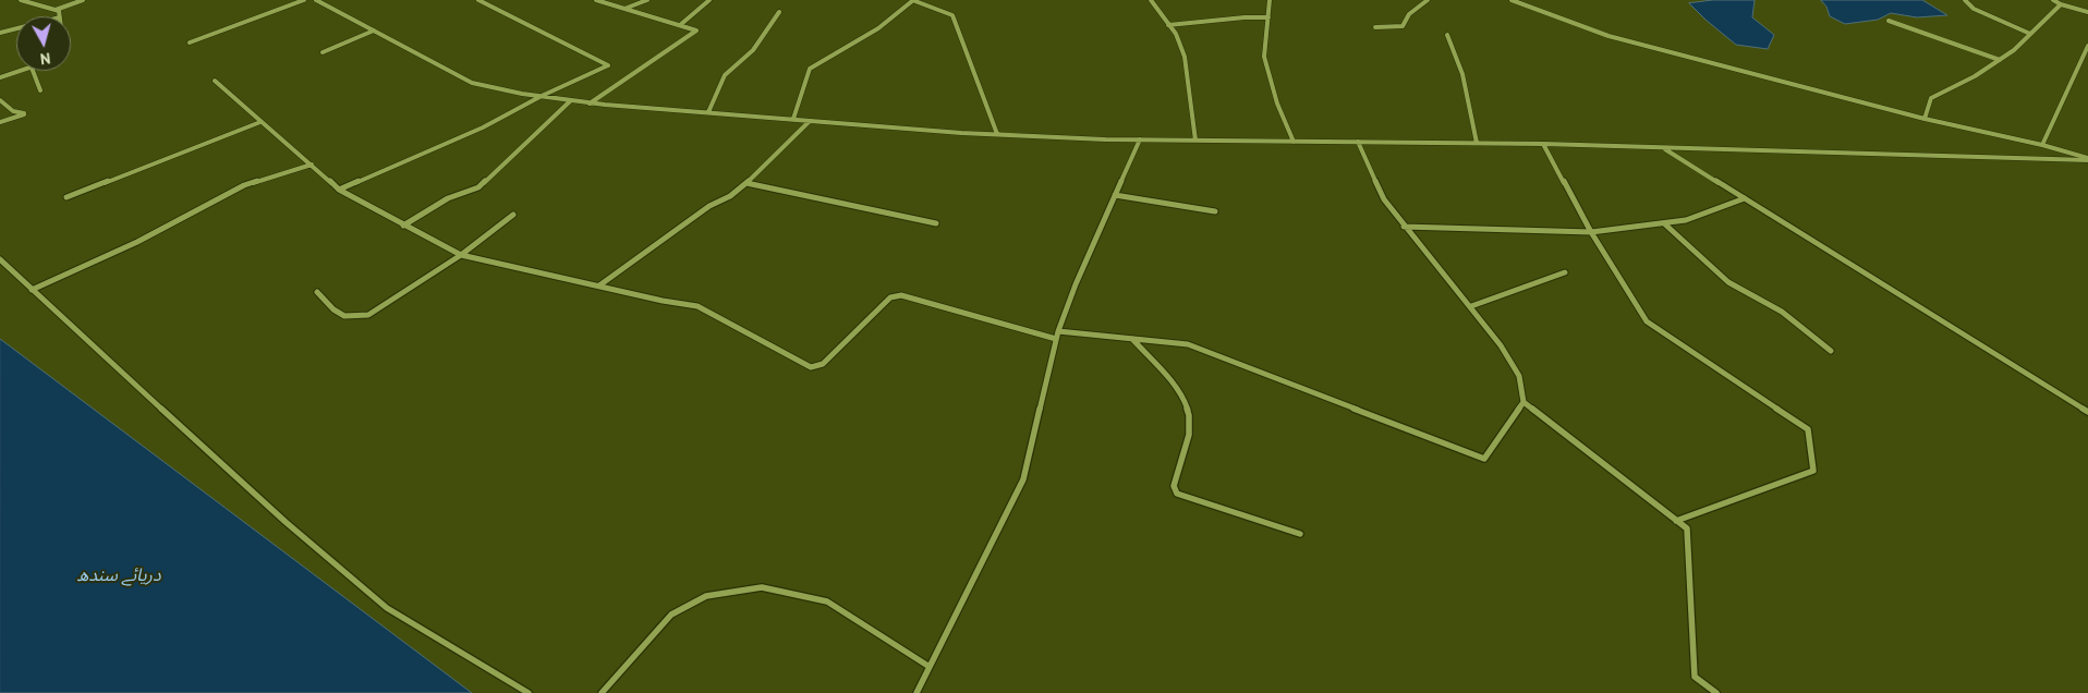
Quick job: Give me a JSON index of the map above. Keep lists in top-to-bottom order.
{
  "water": ["دریائے سندھ"],
  "north": "bottom"
}
